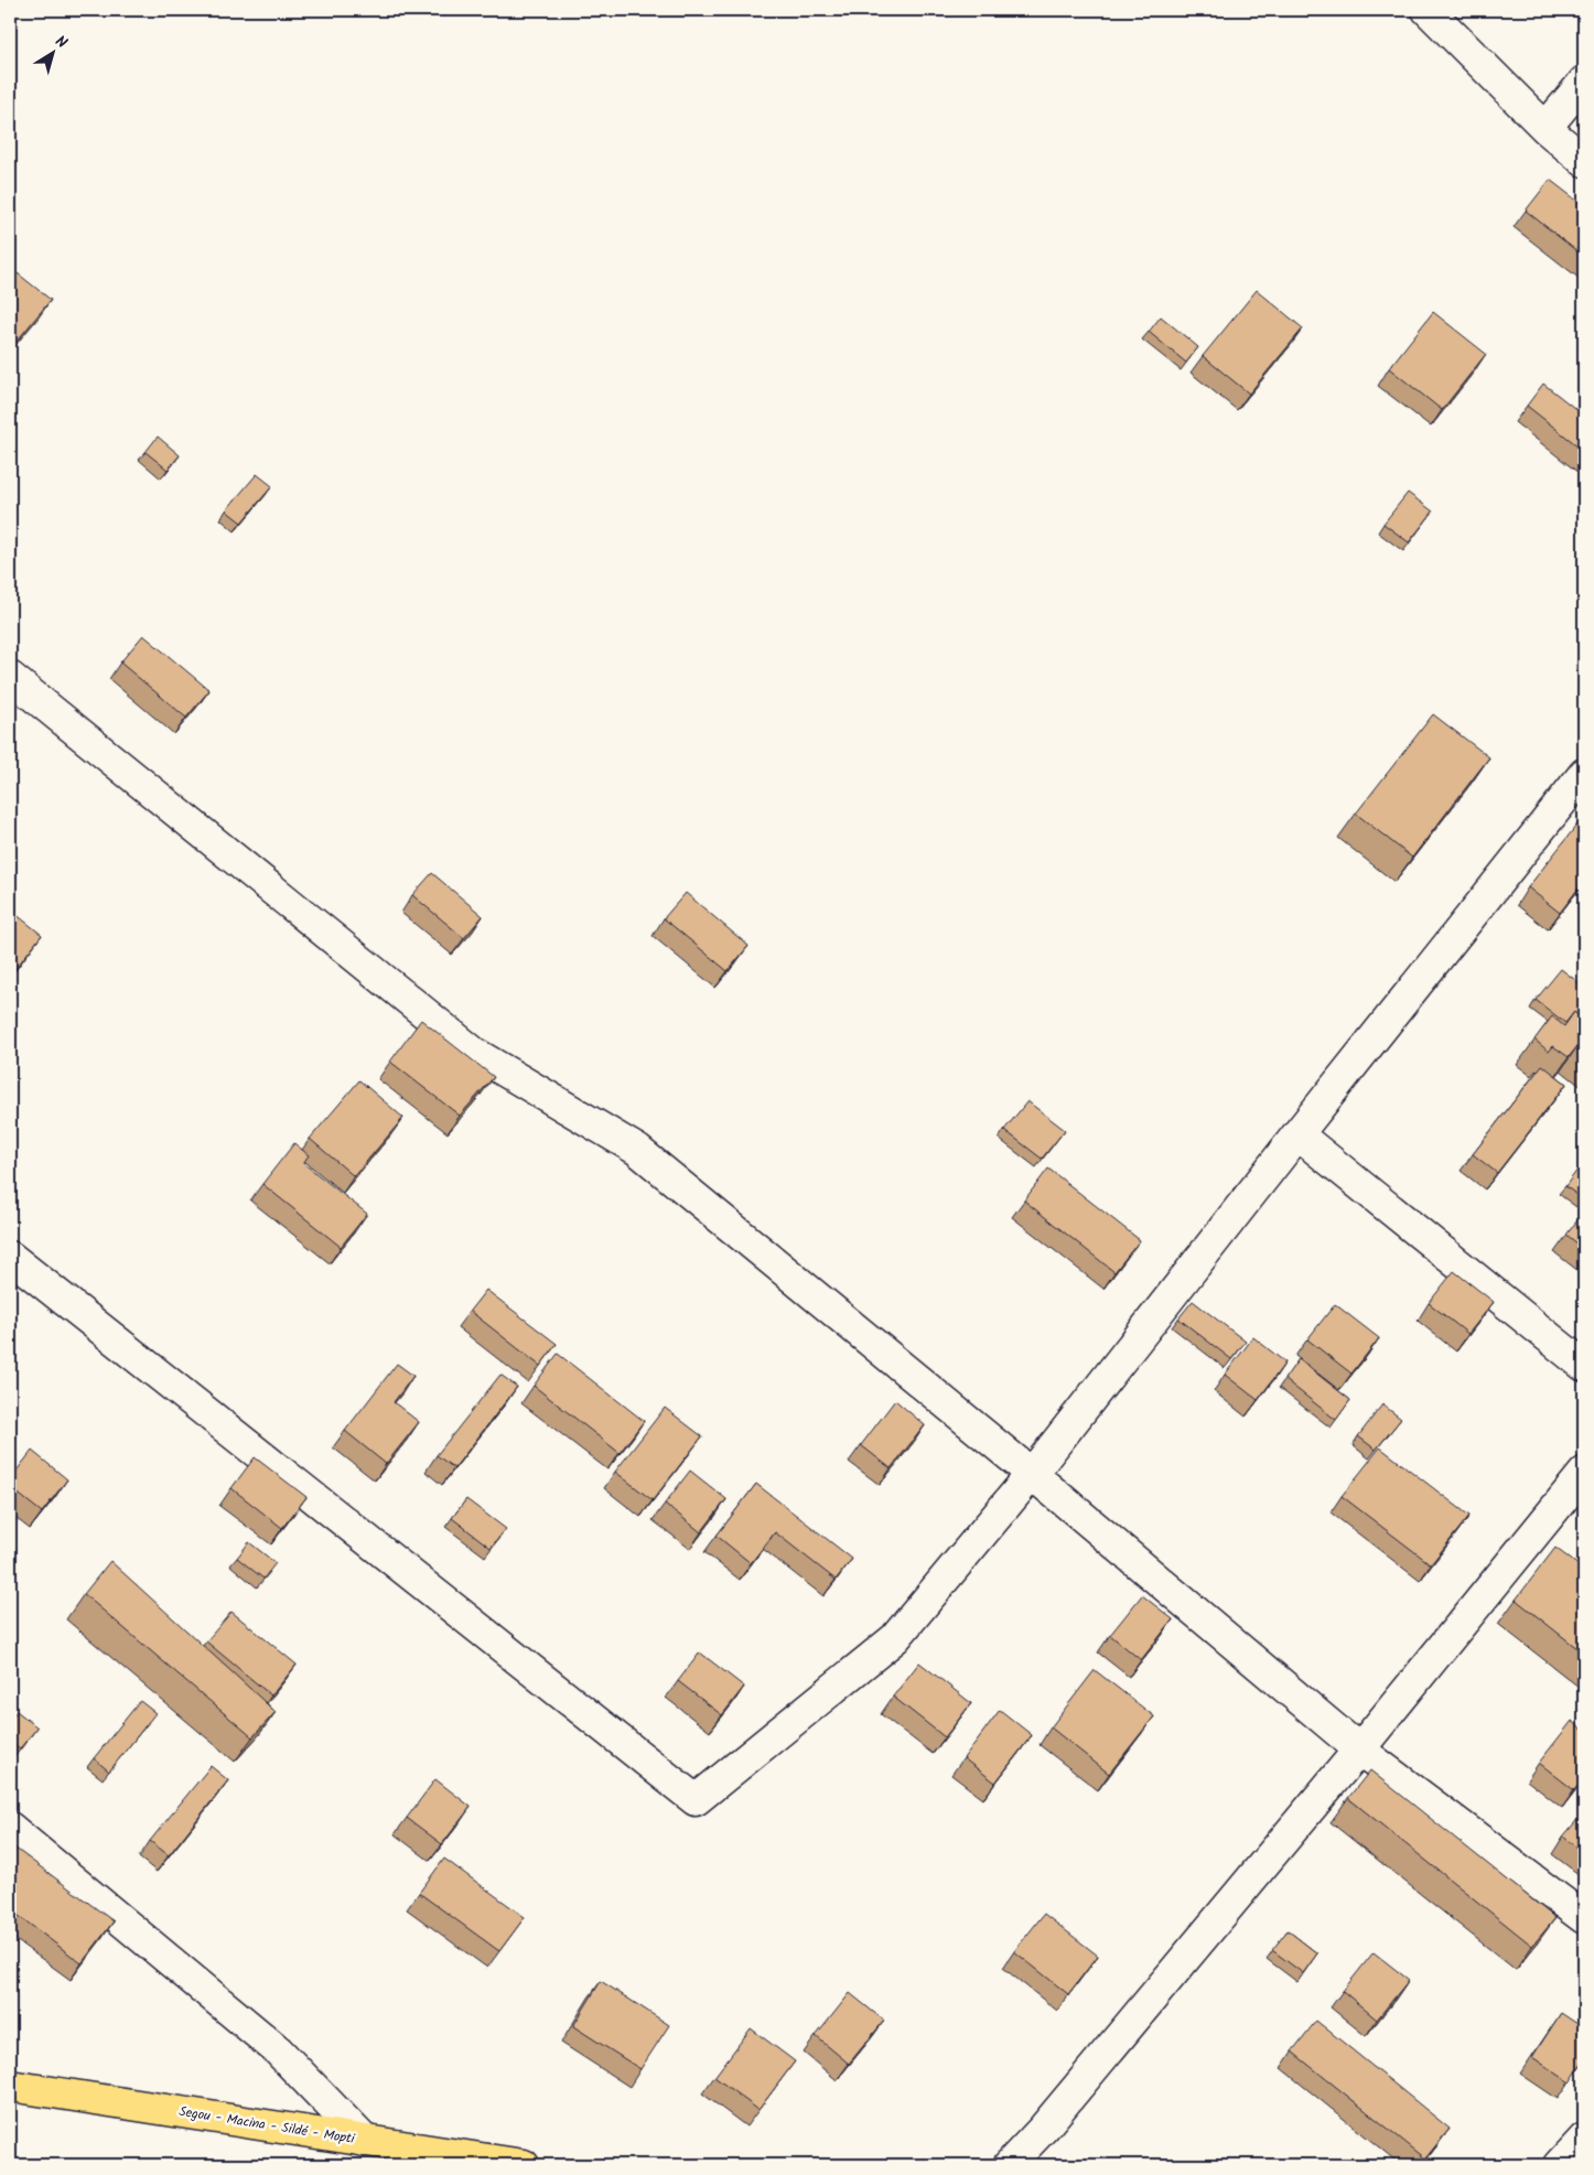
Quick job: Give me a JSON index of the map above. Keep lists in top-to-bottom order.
{
  "streets": {
    "main road": ["Segou - Macina - Sildé - Mopti"]
  },
  "north": "top right"
}
